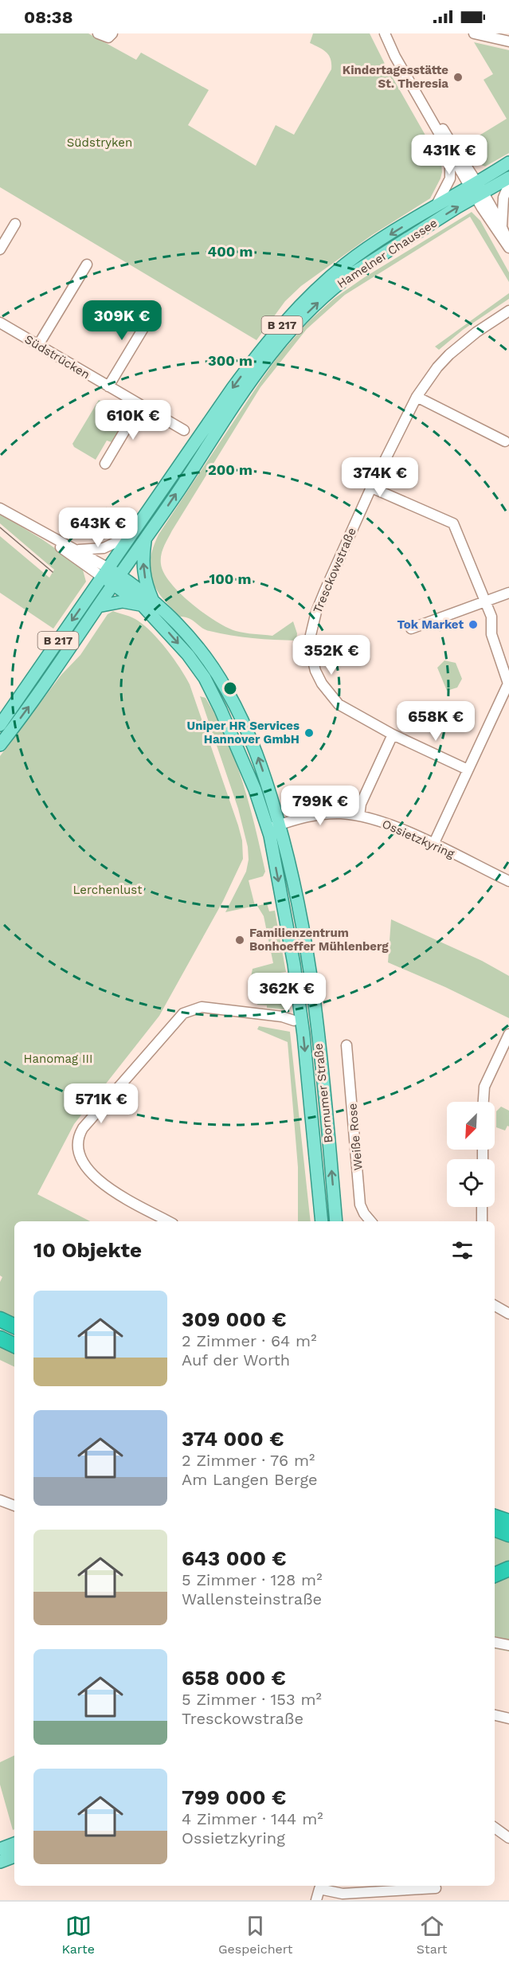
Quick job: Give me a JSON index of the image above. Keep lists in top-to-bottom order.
{
  "streets": {
    "main road": ["Hamelner Chaussee", "B 217", "Bornumer Straße"],
    "street": [
      "Südstrücken",
      "Tresckowstraße",
      "Ossietzkyring",
      "Weiße Rose"
    ]
  },
  "crossings": [
    ["Hamelner Chaussee", "Bornumer Straße"],
    ["Ossietzkyring", "Bornumer Straße"]
  ],
  "parks": ["Südstryken", "Lerchenlust", "Hanomag III"],
  "places": [
    "Kindertagesstätte St. Theresia",
    "Tok Market",
    "Uniper HR Services Hannover GmbH",
    "Familienzentrum Bonhoeffer Mühlenberg"
  ],
  "north": "bottom left",
  "page": {
    "status": "08:38",
    "price": [
      "431K €",
      "309K €",
      "610K €",
      "374K €",
      "643K €",
      "352K €",
      "658K €",
      "799K €",
      "362K €",
      "571K €"
    ],
    "heading": "10 Objekte",
    "list": [
      {
        "name": "309 000 €",
        "note": "2 Zimmer · 64 m² · Auf der Worth"
      },
      {
        "name": "374 000 €",
        "note": "2 Zimmer · 76 m² · Am Langen Berge"
      },
      {
        "name": "643 000 €",
        "note": "5 Zimmer · 128 m² · Wallensteinstraße"
      },
      {
        "name": "658 000 €",
        "note": "5 Zimmer · 153 m² · Tresckowstraße"
      },
      {
        "name": "799 000 €",
        "note": "4 Zimmer · 144 m² · Ossietzkyring"
      }
    ],
    "tabs": ["Karte", "Gespeichert", "Start"]
  },
  "rings": [
    "400 m",
    "300 m",
    "200 m",
    "100 m"
  ]
}
